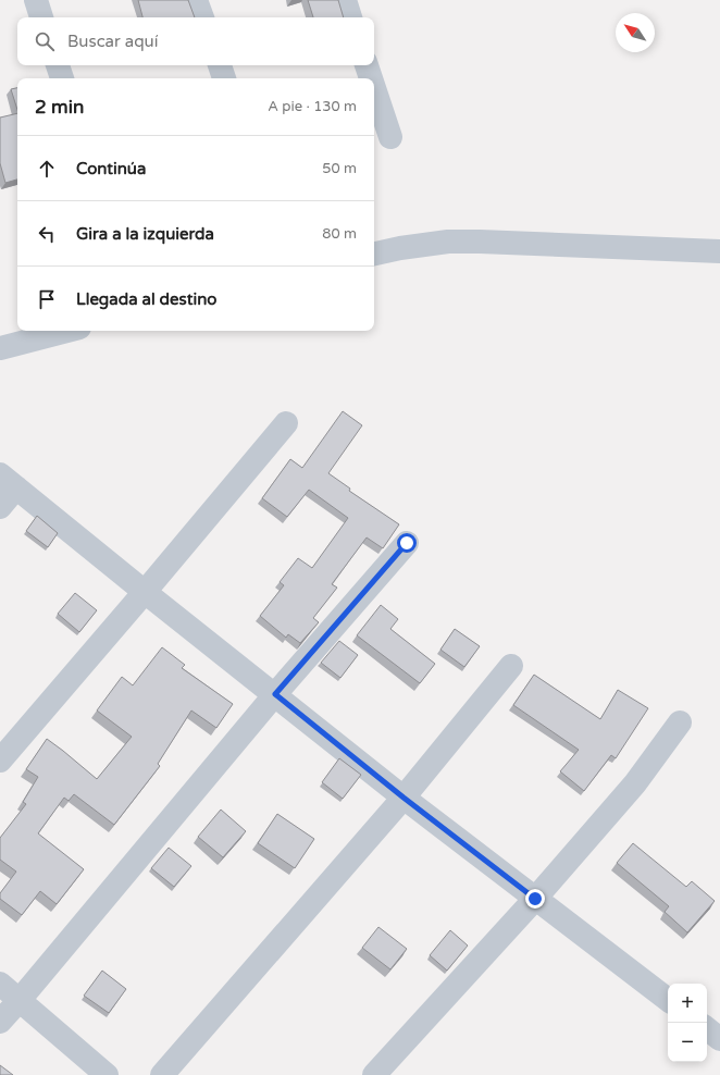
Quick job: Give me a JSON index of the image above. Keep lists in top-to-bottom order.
{
  "north": "top left",
  "page": {
    "search": "Buscar aquí",
    "heading": ["2 min", "A pie · 130 m"],
    "list": [
      ["Continúa", "50 m"],
      ["Gira a la izquierda", "80 m"],
      "Llegada al destino"
    ],
    "map_buttons": ["+", "−"]
  }
}
